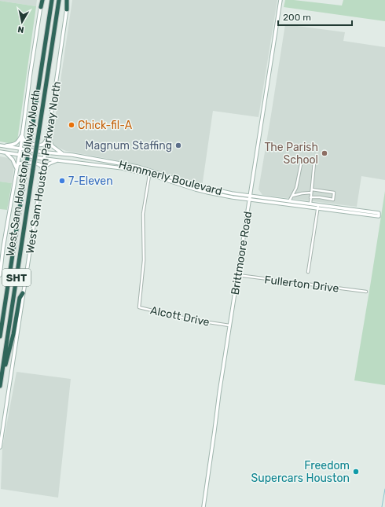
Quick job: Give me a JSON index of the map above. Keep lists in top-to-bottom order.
{
  "streets": {
    "highway": ["West Sam Houston Tollway North", "SHT"],
    "main road": ["West Sam Houston Parkway North", "Hammerly Boulevard", "Brittmoore Road"],
    "street": ["Fullerton Drive", "Alcott Drive"]
  },
  "crossings": [
    ["West Sam Houston Parkway North", "Hammerly Boulevard"],
    ["Hammerly Boulevard", "Brittmoore Road"],
    ["Hammerly Boulevard", "Alcott Drive"],
    ["Brittmoore Road", "Fullerton Drive"],
    ["Brittmoore Road", "Alcott Drive"]
  ],
  "places": [
    "Chick-fil-A",
    "Magnum Staffing",
    "The Parish School",
    "7-Eleven",
    "Freedom Supercars Houston"
  ],
  "scale_bar": "200 m",
  "north": "bottom"
}
